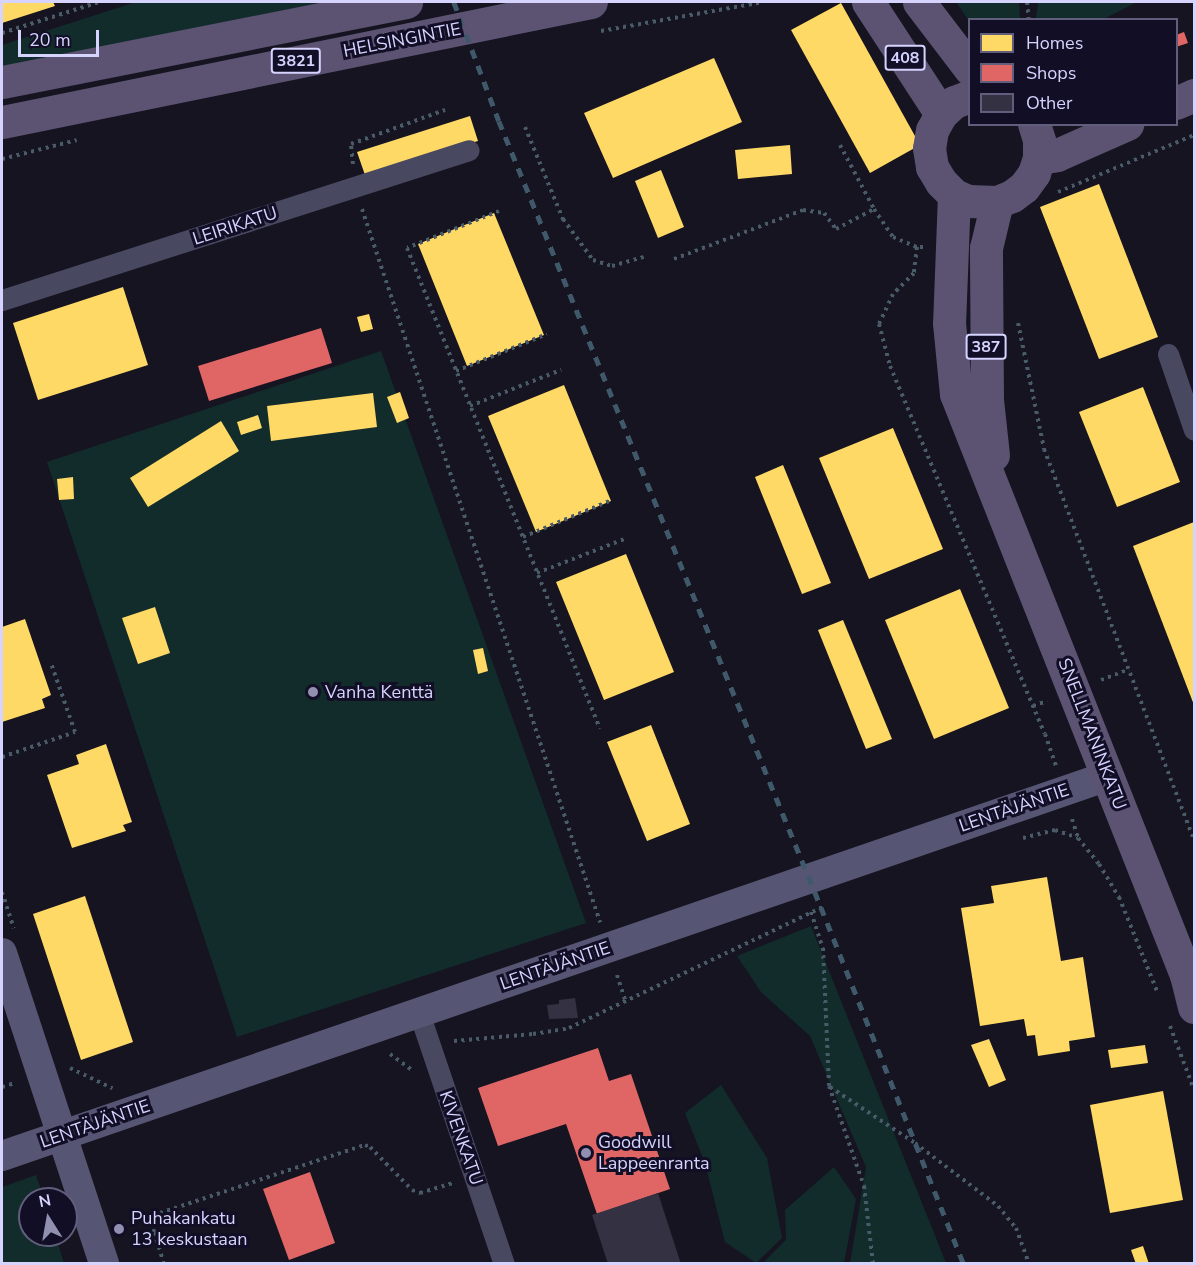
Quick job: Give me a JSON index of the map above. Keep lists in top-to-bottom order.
{
  "streets": {
    "main road": [
      "HELSINGINTIE",
      "408",
      "3821",
      "387",
      "SNELLMANINKATU"
    ],
    "street": ["LEIRIKATU", "LENTÄJÄNTIE", "KIVENKATU"]
  },
  "crossings": [
    ["SNELLMANINKATU", "LENTÄJÄNTIE"],
    ["LENTÄJÄNTIE", "KIVENKATU"]
  ],
  "places": ["Vanha Kenttä", "Goodwill Lappeenranta", "Puhakankatu 13 keskustaan"],
  "legend": ["Homes", "Shops", "Other"],
  "scale_bar": "20 m",
  "north": "top"
}
